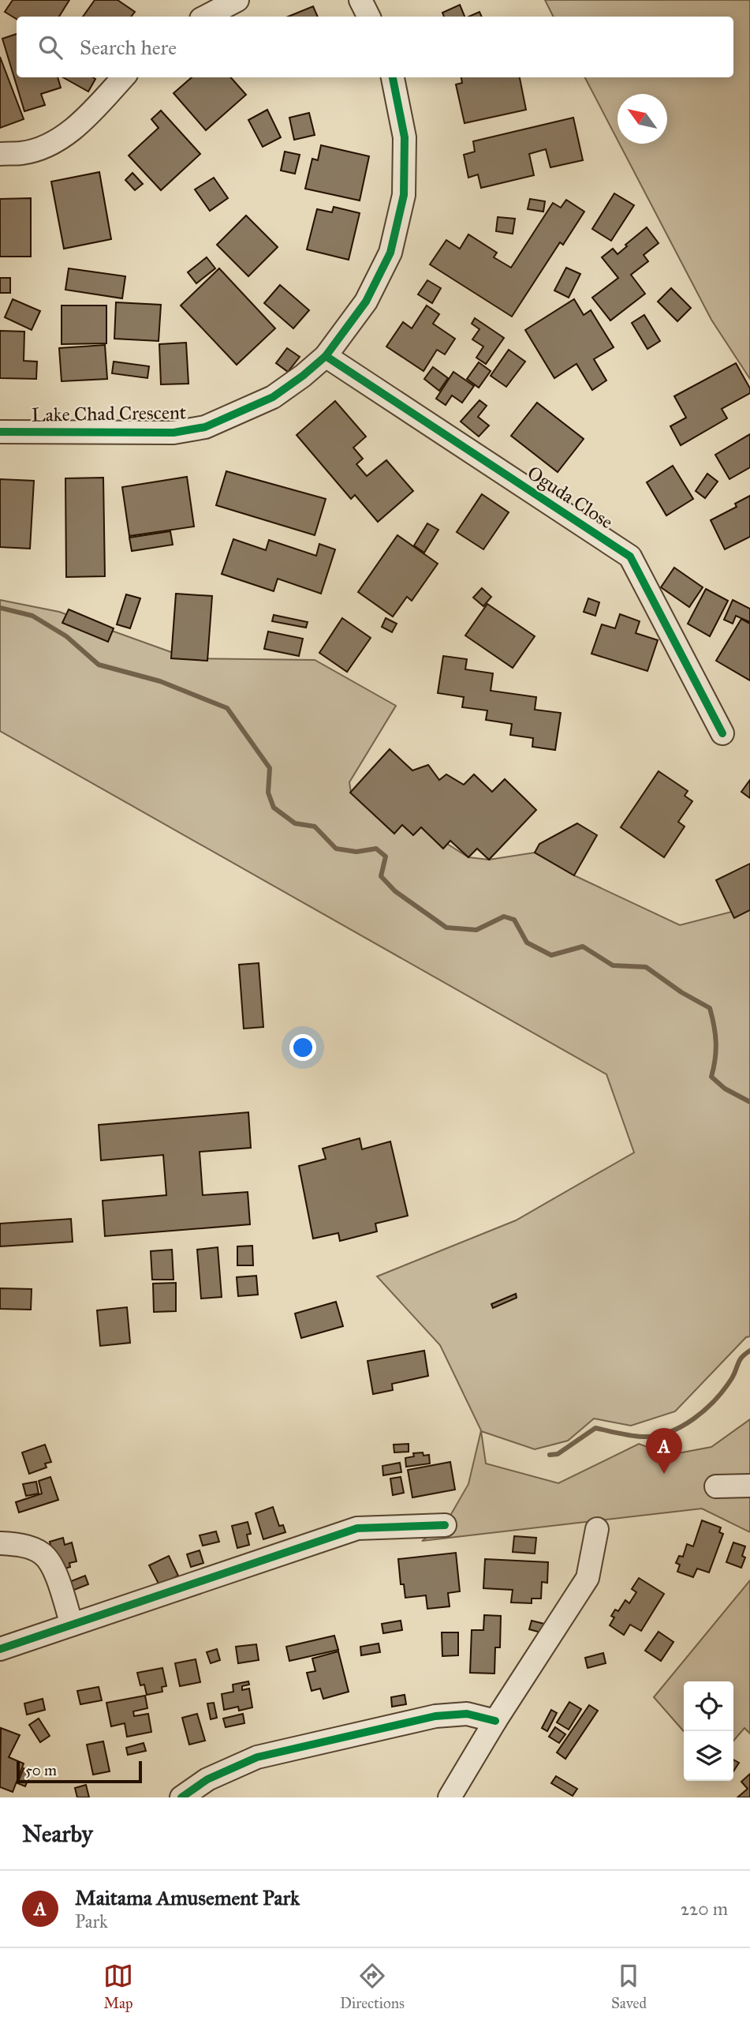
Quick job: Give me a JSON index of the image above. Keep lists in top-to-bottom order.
{
  "streets": {
    "street": ["Lake Chad Crescent", "Oguda Close"]
  },
  "crossings": [
    ["Lake Chad Crescent", "Oguda Close"]
  ],
  "scale_bar": "50 m",
  "north": "top left",
  "page": {
    "search": "Search here",
    "pins": "A",
    "scale": "50 m",
    "heading": "Nearby",
    "list": [
      {
        "mark": "A",
        "name": "Maitama Amusement Park",
        "note": "Park",
        "value": "220 m"
      }
    ],
    "nav": ["Map", "Directions", "Saved"]
  }
}
